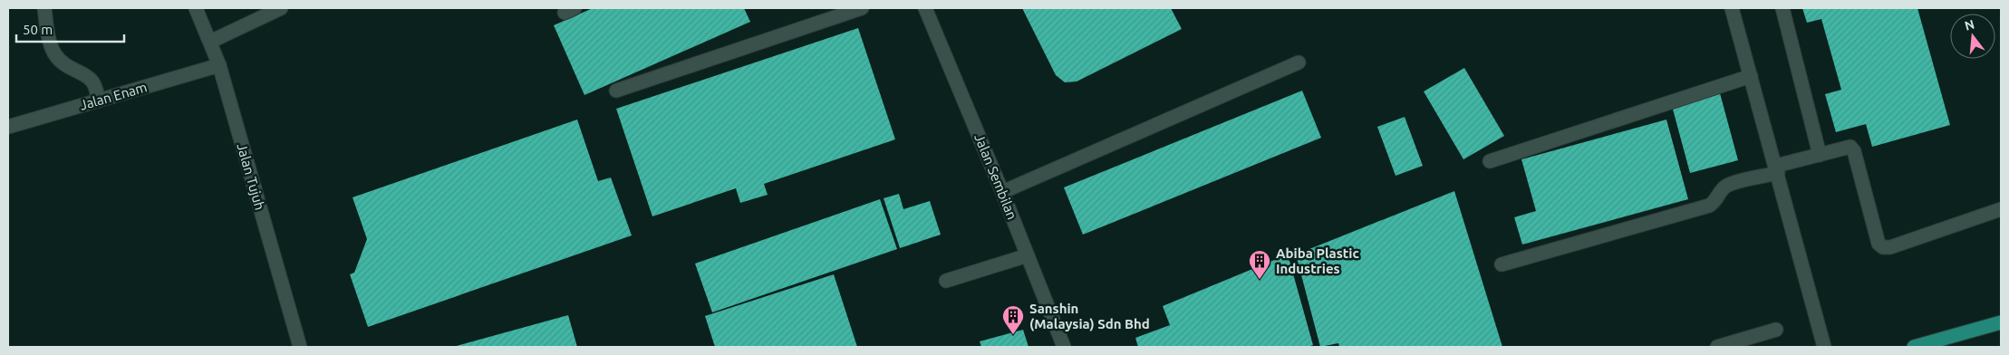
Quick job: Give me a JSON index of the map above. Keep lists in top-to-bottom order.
{
  "streets": {
    "street": ["Jalan Enam", "Jalan Tujuh", "Jalan Sembilan"]
  },
  "crossings": [
    ["Jalan Enam", "Jalan Tujuh"]
  ],
  "places": {
    "building": ["Abiba Plastic Industries", "Sanshin (Malaysia) Sdn Bhd"]
  },
  "scale_bar": "50 m",
  "north": "top"
}
